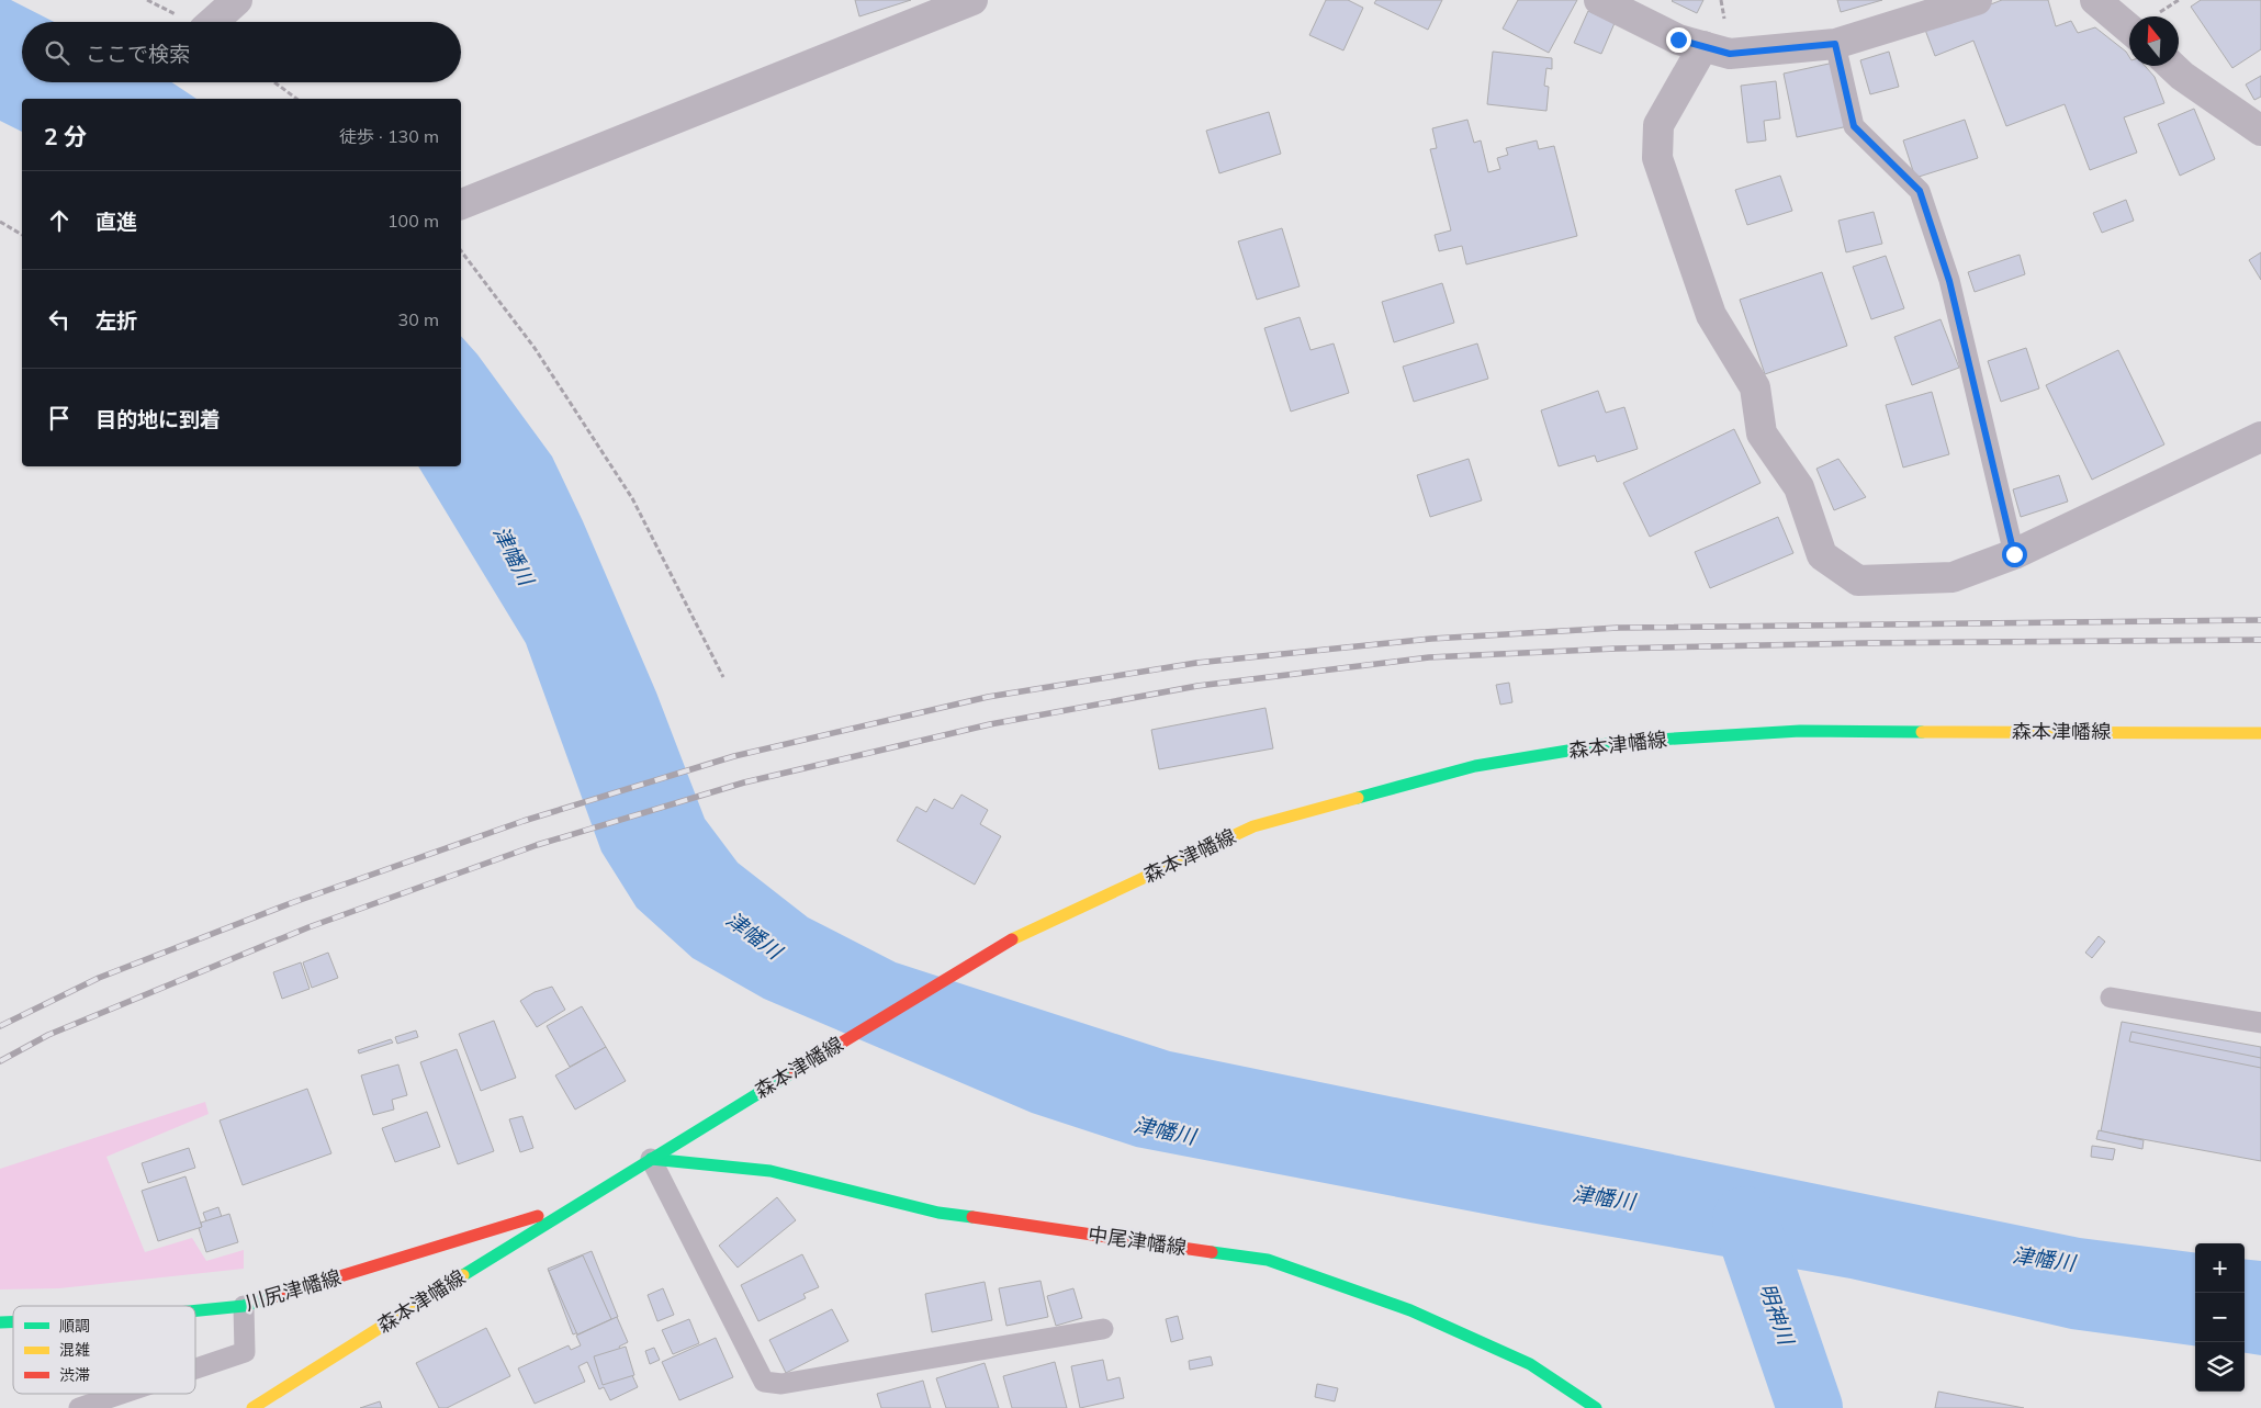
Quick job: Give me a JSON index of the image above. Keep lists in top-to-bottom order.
{
  "streets": {
    "main road": ["森本津幡線", "中尾津幡線", "川尻津幡線"]
  },
  "crossings": [
    ["森本津幡線", "中尾津幡線"],
    ["森本津幡線", "川尻津幡線"]
  ],
  "water": ["津幡川", "明神川"],
  "legend": ["順調", "混雑", "渋滞"],
  "north": "top",
  "page": {
    "search": "ここで検索",
    "heading": ["2 分", "徒歩 · 130 m"],
    "list": [
      ["直進", "100 m"],
      ["左折", "30 m"],
      "目的地に到着"
    ],
    "map_buttons": ["+", "−"]
  }
}
